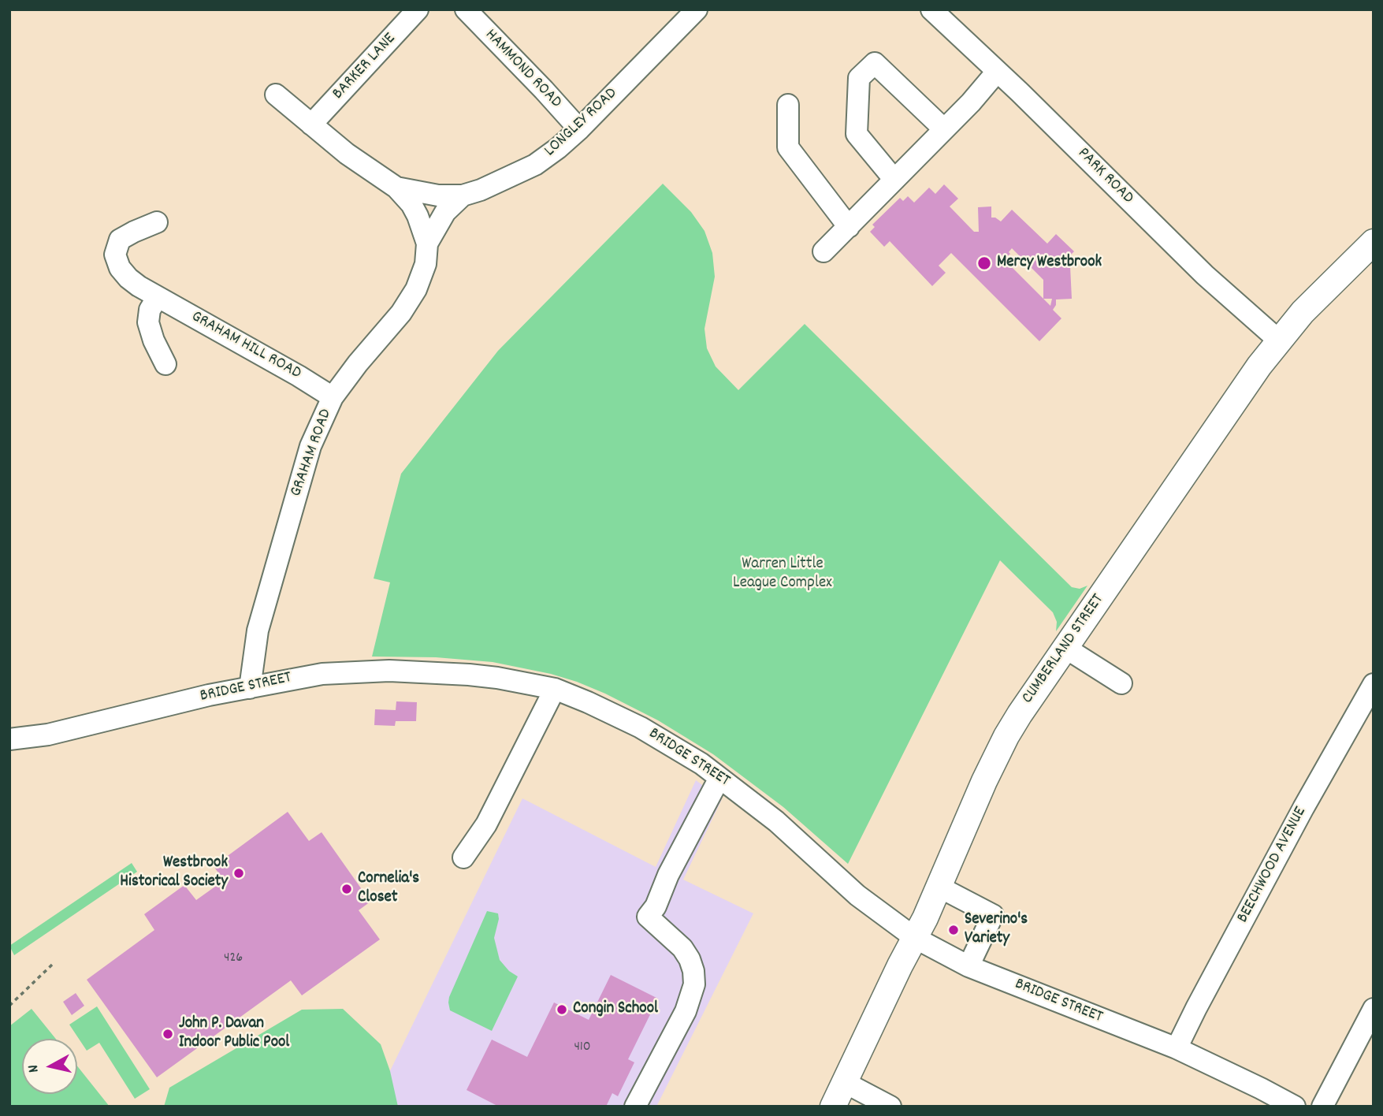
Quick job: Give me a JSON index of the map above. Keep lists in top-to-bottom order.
{
  "streets": {
    "main road": ["CUMBERLAND STREET"],
    "street": [
      "BARKER LANE",
      "HAMMOND ROAD",
      "LONGLEY ROAD",
      "PARK ROAD",
      "GRAHAM HILL ROAD",
      "GRAHAM ROAD",
      "BRIDGE STREET",
      "BEECHWOOD AVENUE"
    ]
  },
  "crossings": [
    ["BARKER LANE", "LONGLEY ROAD"],
    ["HAMMOND ROAD", "LONGLEY ROAD"],
    ["LONGLEY ROAD", "GRAHAM ROAD"],
    ["PARK ROAD", "CUMBERLAND STREET"],
    ["GRAHAM HILL ROAD", "GRAHAM ROAD"],
    ["GRAHAM ROAD", "BRIDGE STREET"],
    ["CUMBERLAND STREET", "BRIDGE STREET"],
    ["BRIDGE STREET", "BEECHWOOD AVENUE"]
  ],
  "parks": ["Warren Little League Complex"],
  "places": [
    "Mercy Westbrook",
    "Westbrook Historical Society",
    "Cornelia's Closet",
    "Severino's Variety",
    "Congin School",
    "John P. Davan Indoor Public Pool"
  ],
  "house_numbers": ["426", "410"],
  "north": "left"
}
